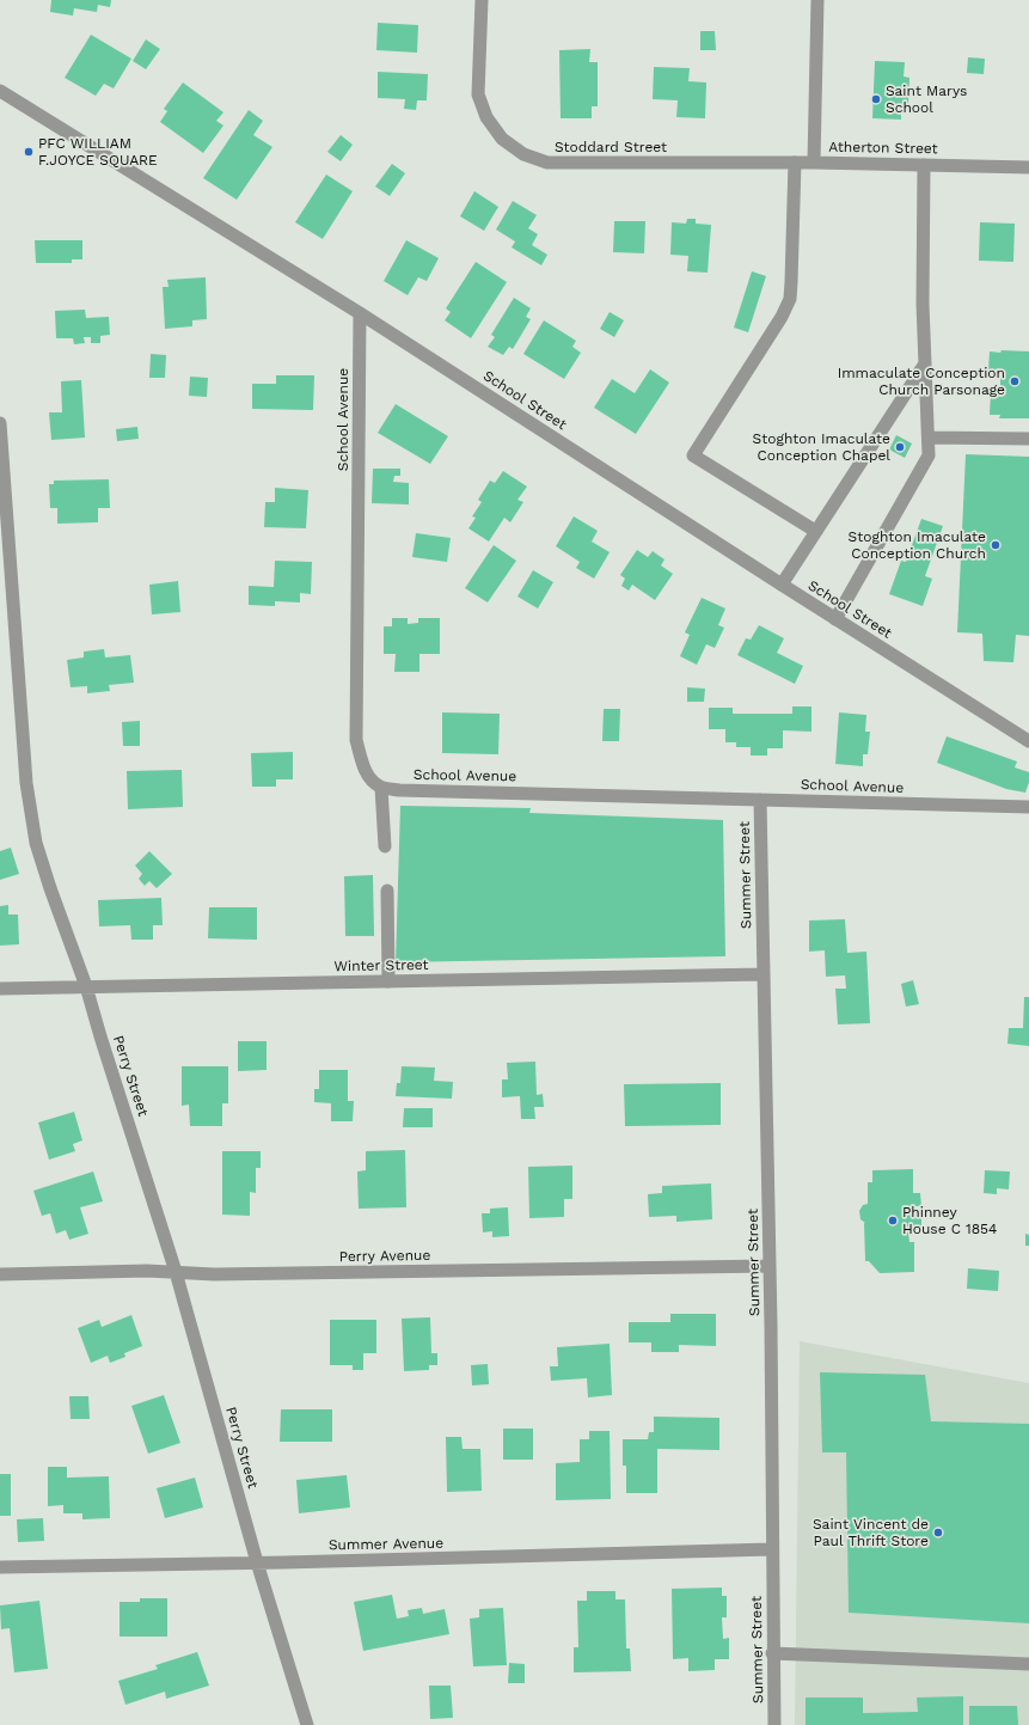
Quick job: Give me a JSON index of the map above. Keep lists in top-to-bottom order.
{
  "streets": {
    "street": [
      "Stoddard Street",
      "Atherton Street",
      "School Street",
      "School Avenue",
      "Summer Street",
      "Winter Street",
      "Perry Street",
      "Perry Avenue",
      "Summer Avenue"
    ]
  },
  "crossings": [
    ["Stoddard Street", "Atherton Street"],
    ["School Street", "School Avenue"],
    ["School Avenue", "Summer Street"],
    ["Summer Street", "Winter Street"],
    ["Summer Street", "Perry Avenue"],
    ["Summer Street", "Summer Avenue"],
    ["Winter Street", "Perry Street"],
    ["Perry Street", "Perry Avenue"],
    ["Perry Street", "Summer Avenue"]
  ],
  "places": [
    "Saint Marys School",
    "PFC WILLIAM F.JOYCE SQUARE",
    "Immaculate Conception Church Parsonage",
    "Stoghton Imaculate Conception Chapel",
    "Stoghton Imaculate Conception Church",
    "Phinney House C 1854",
    "Saint Vincent de Paul Thrift Store"
  ]
}
